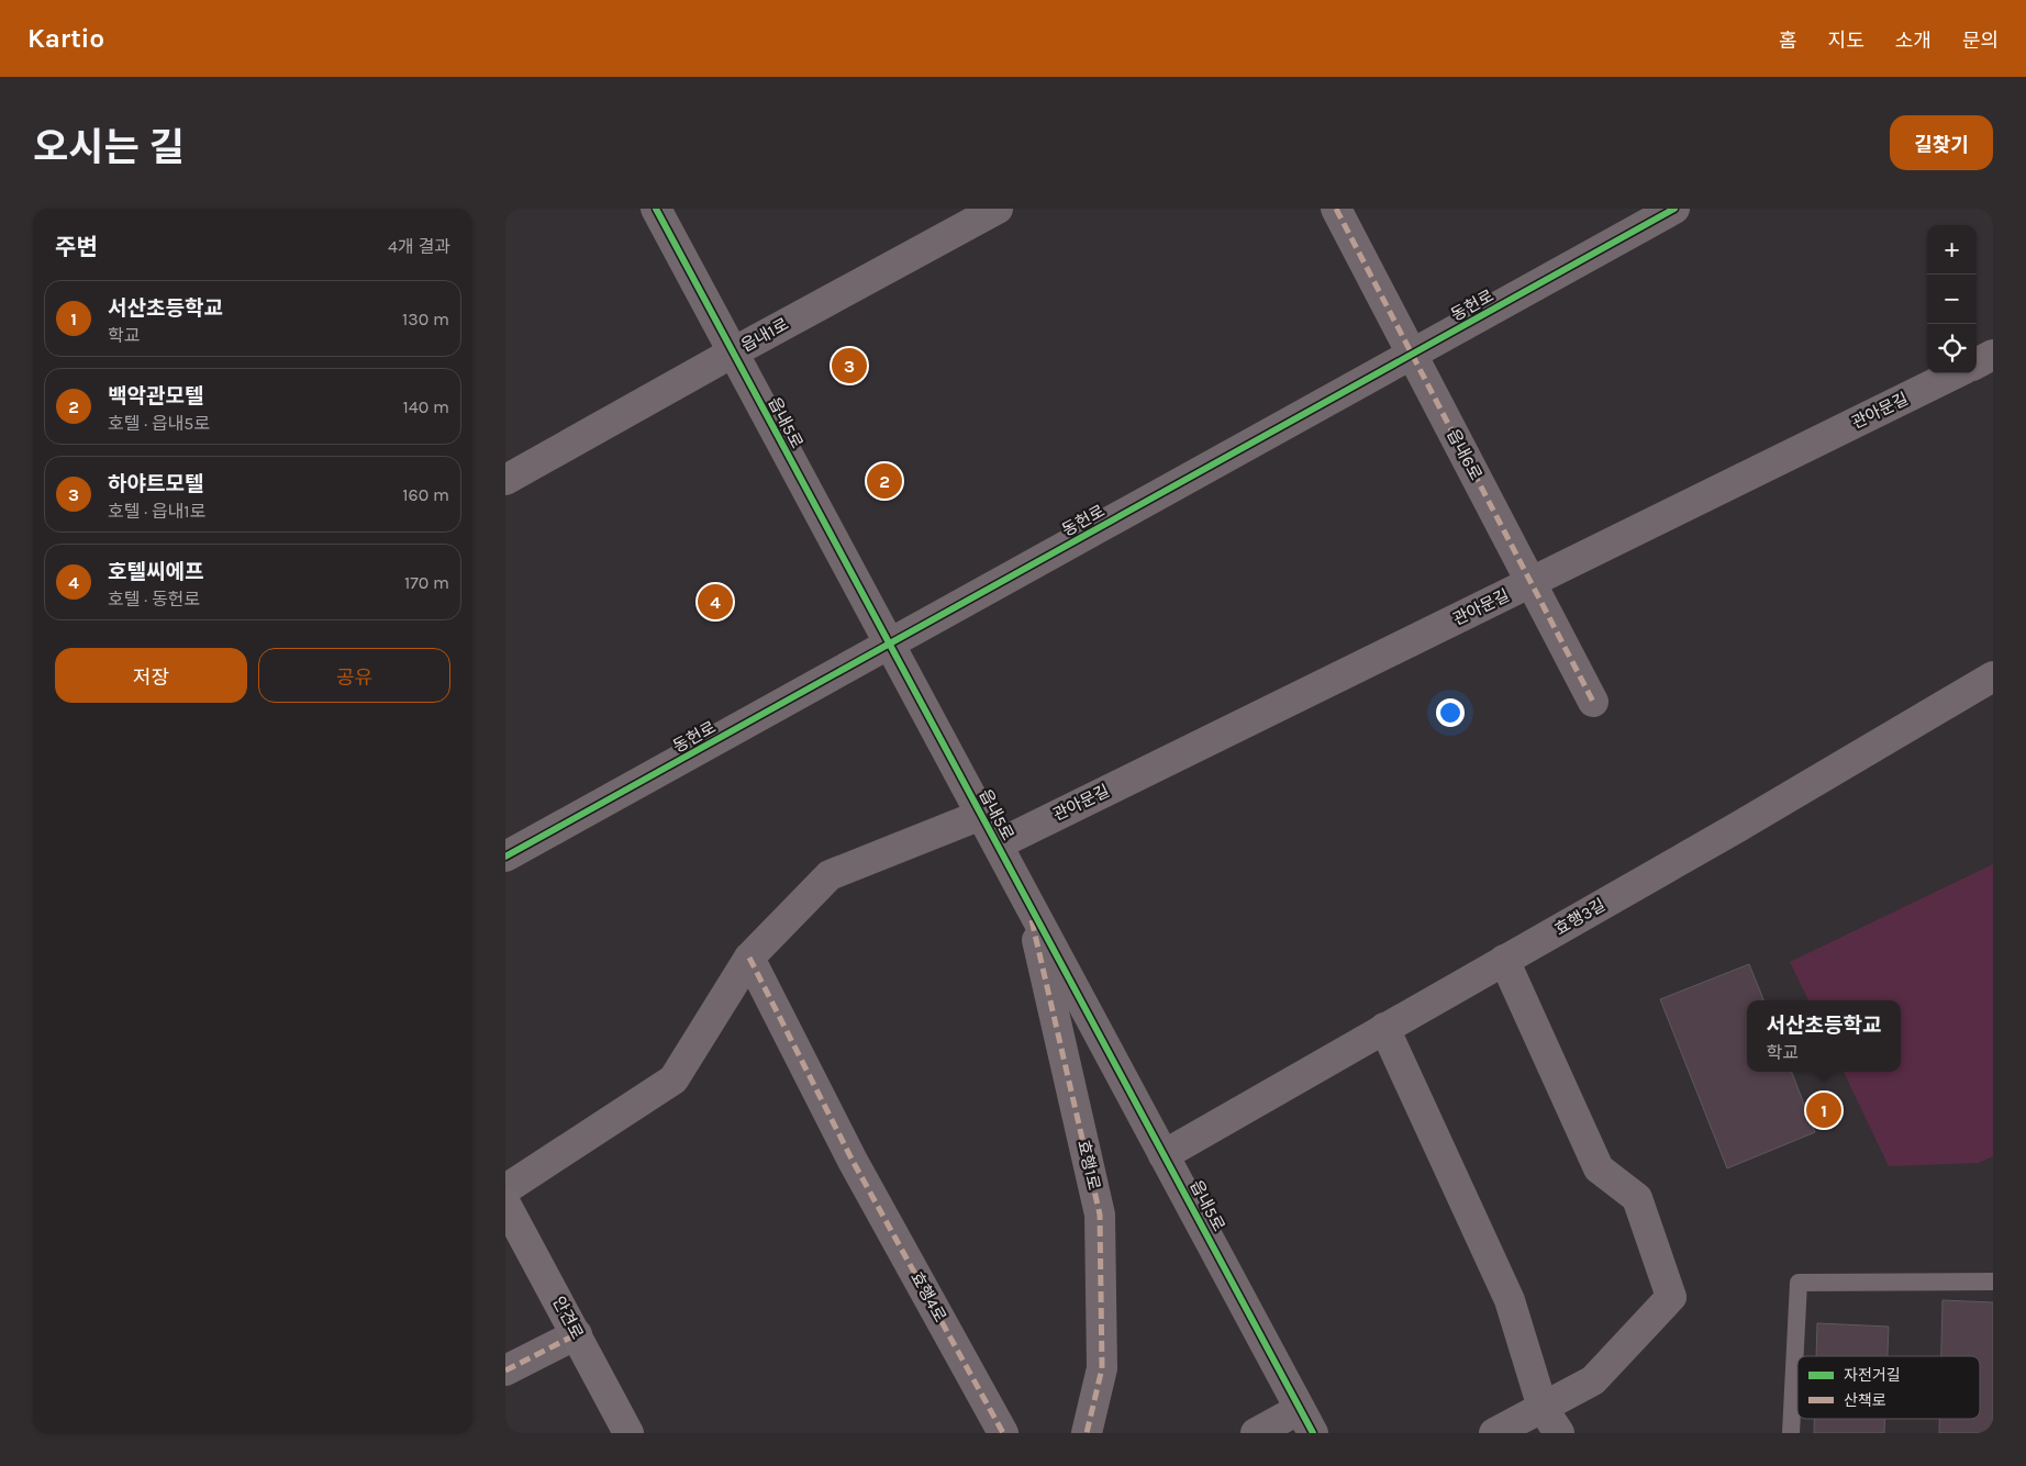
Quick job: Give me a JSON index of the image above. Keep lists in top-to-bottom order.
{
  "streets": {
    "main road": ["안견로"],
    "street": [
      "동헌로",
      "읍내1로",
      "관아문길",
      "읍내5로",
      "읍내6로",
      "효행3길",
      "효행1로",
      "효행4로"
    ]
  },
  "crossings": [
    ["동헌로", "읍내5로"],
    ["동헌로", "읍내6로"],
    ["읍내1로", "읍내5로"],
    ["관아문길", "읍내5로"],
    ["관아문길", "읍내6로"],
    ["읍내5로", "효행3길"],
    ["읍내5로", "효행1로"]
  ],
  "legend": ["자전거길", "산책로"],
  "page": {
    "header": "Kartio",
    "nav": [
      "홈",
      "지도",
      "소개",
      "문의"
    ],
    "title": "오시는 길",
    "buttons": [
      "길찾기",
      ["저장", "공유"]
    ],
    "heading": ["주변", "4개 결과"],
    "map_buttons": ["+", "−"],
    "list": [
      {
        "mark": "1",
        "name": "서산초등학교",
        "note": "학교",
        "value": "130 m"
      },
      {
        "mark": "2",
        "name": "백악관모텔",
        "note": "호텔 · 읍내5로",
        "value": "140 m"
      },
      {
        "mark": "3",
        "name": "하야트모텔",
        "note": "호텔 · 읍내1로",
        "value": "160 m"
      },
      {
        "mark": "4",
        "name": "호텔씨에프",
        "note": "호텔 · 동헌로",
        "value": "170 m"
      }
    ],
    "pins": [
      "3",
      "2",
      "4",
      "1"
    ],
    "popup": ["서산초등학교", "학교"]
  }
}
